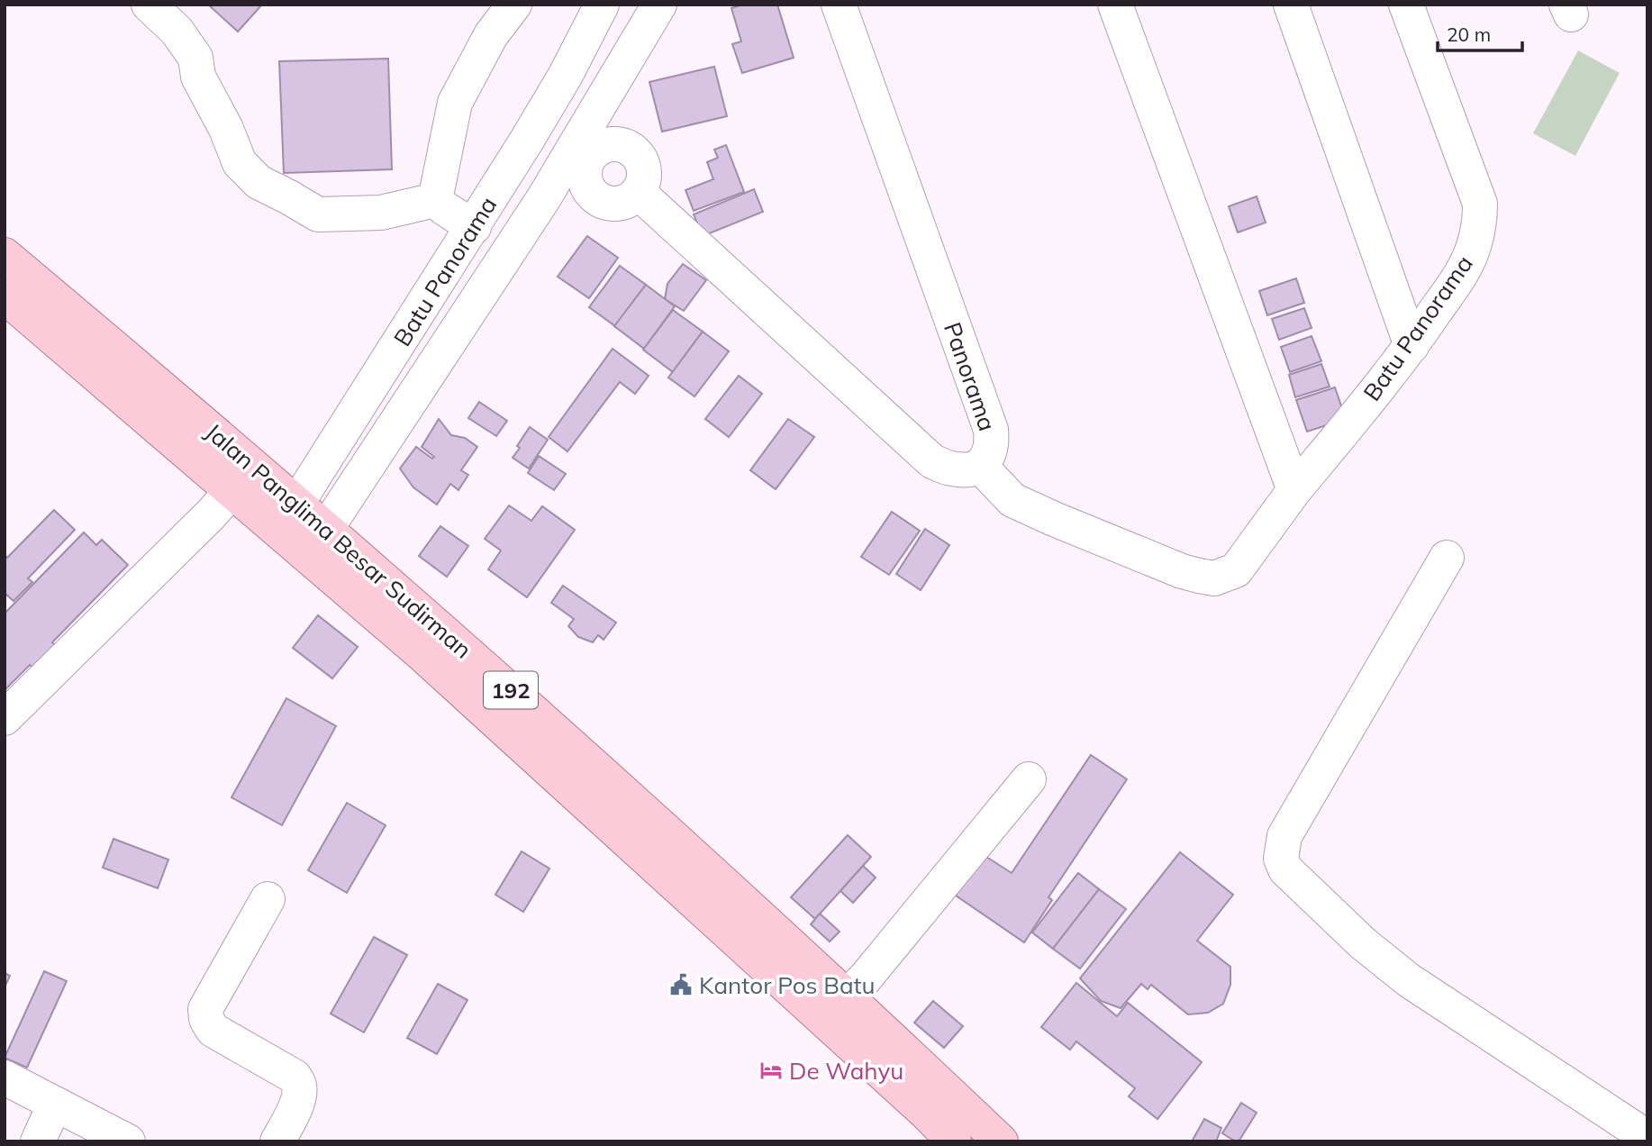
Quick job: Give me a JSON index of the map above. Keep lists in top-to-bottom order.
{
  "streets": {
    "main road": ["Jalan Panglima Besar Sudirman", "192"],
    "street": ["Batu Panorama", "Panorama"]
  },
  "crossings": [
    ["Batu Panorama", "Panorama"],
    ["Batu Panorama", "Jalan Panglima Besar Sudirman"]
  ],
  "places": {
    "public building": ["Kantor Pos Batu"],
    "hotel": ["De Wahyu"]
  },
  "scale_bar": "20 m"
}
